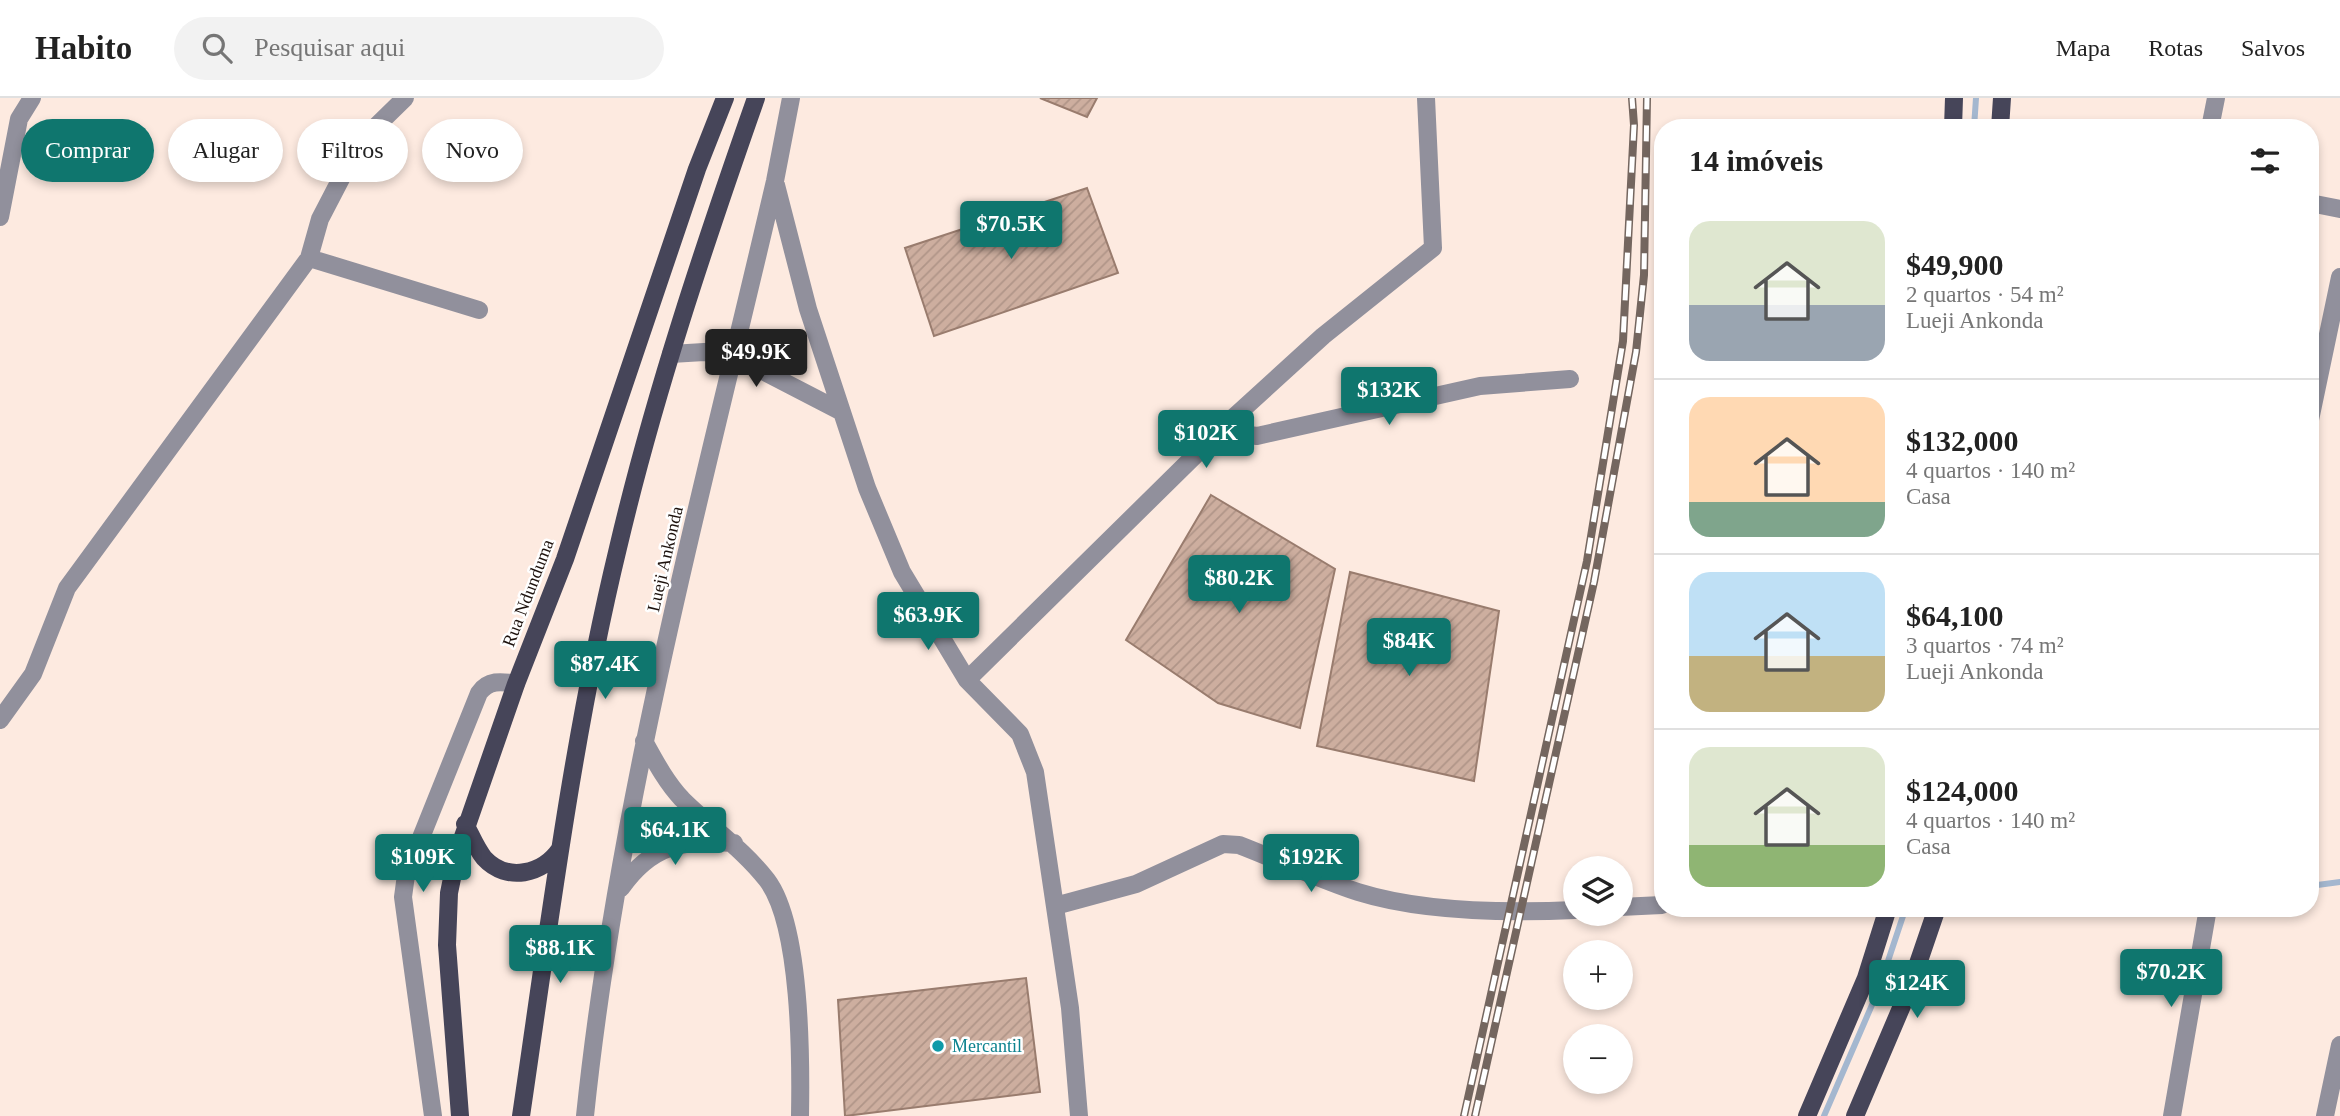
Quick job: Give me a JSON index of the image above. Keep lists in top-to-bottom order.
{
  "streets": {
    "main road": ["Rua Ndunduma"],
    "street": ["Lueji Ankonda"]
  },
  "places": ["Mercantil"],
  "page": {
    "header": "Habito",
    "search": "Pesquisar aqui",
    "nav": ["Mapa", "Rotas", "Salvos"],
    "chip": [
      "Comprar",
      "Alugar",
      "Filtros",
      "Novo"
    ],
    "heading": "14 imóveis",
    "price": [
      "$70.5K",
      "$49.9K",
      "$132K",
      "$102K",
      "$80.2K",
      "$63.9K",
      "$84K",
      "$87.4K",
      "$64.1K",
      "$109K",
      "$192K",
      "$88.1K",
      "$70.2K",
      "$124K"
    ],
    "list": [
      {
        "name": "$49,900",
        "note": "2 quartos · 54 m² · Lueji Ankonda"
      },
      {
        "name": "$132,000",
        "note": "4 quartos · 140 m² · Casa"
      },
      {
        "name": "$64,100",
        "note": "3 quartos · 74 m² · Lueji Ankonda"
      },
      {
        "name": "$124,000",
        "note": "4 quartos · 140 m² · Casa"
      }
    ],
    "map_buttons": ["+", "−"]
  }
}
